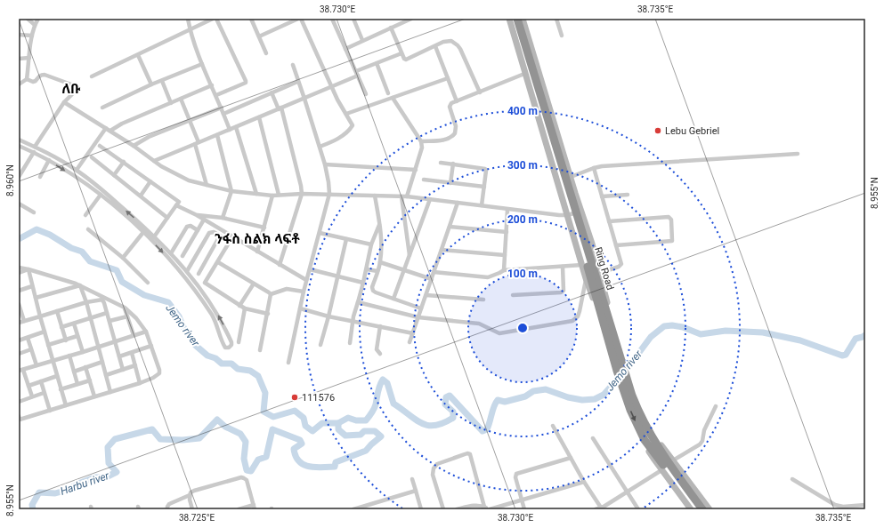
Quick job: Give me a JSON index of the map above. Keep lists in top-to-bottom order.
{
  "streets": {
    "highway": ["Ring Road"]
  },
  "districts": ["ለቡ", "ንፋስ ስልክ ላፍቶ"],
  "water": ["Jemo river", "Harbu river"],
  "places": ["Lebu Gebriel", "111576"],
  "coordinates": [
    "38.730°E",
    "38.735°E",
    "8.960°N",
    "8.955°N",
    "38.725°E"
  ],
  "rings": [
    "400 m",
    "300 m",
    "200 m",
    "100 m"
  ]
}
